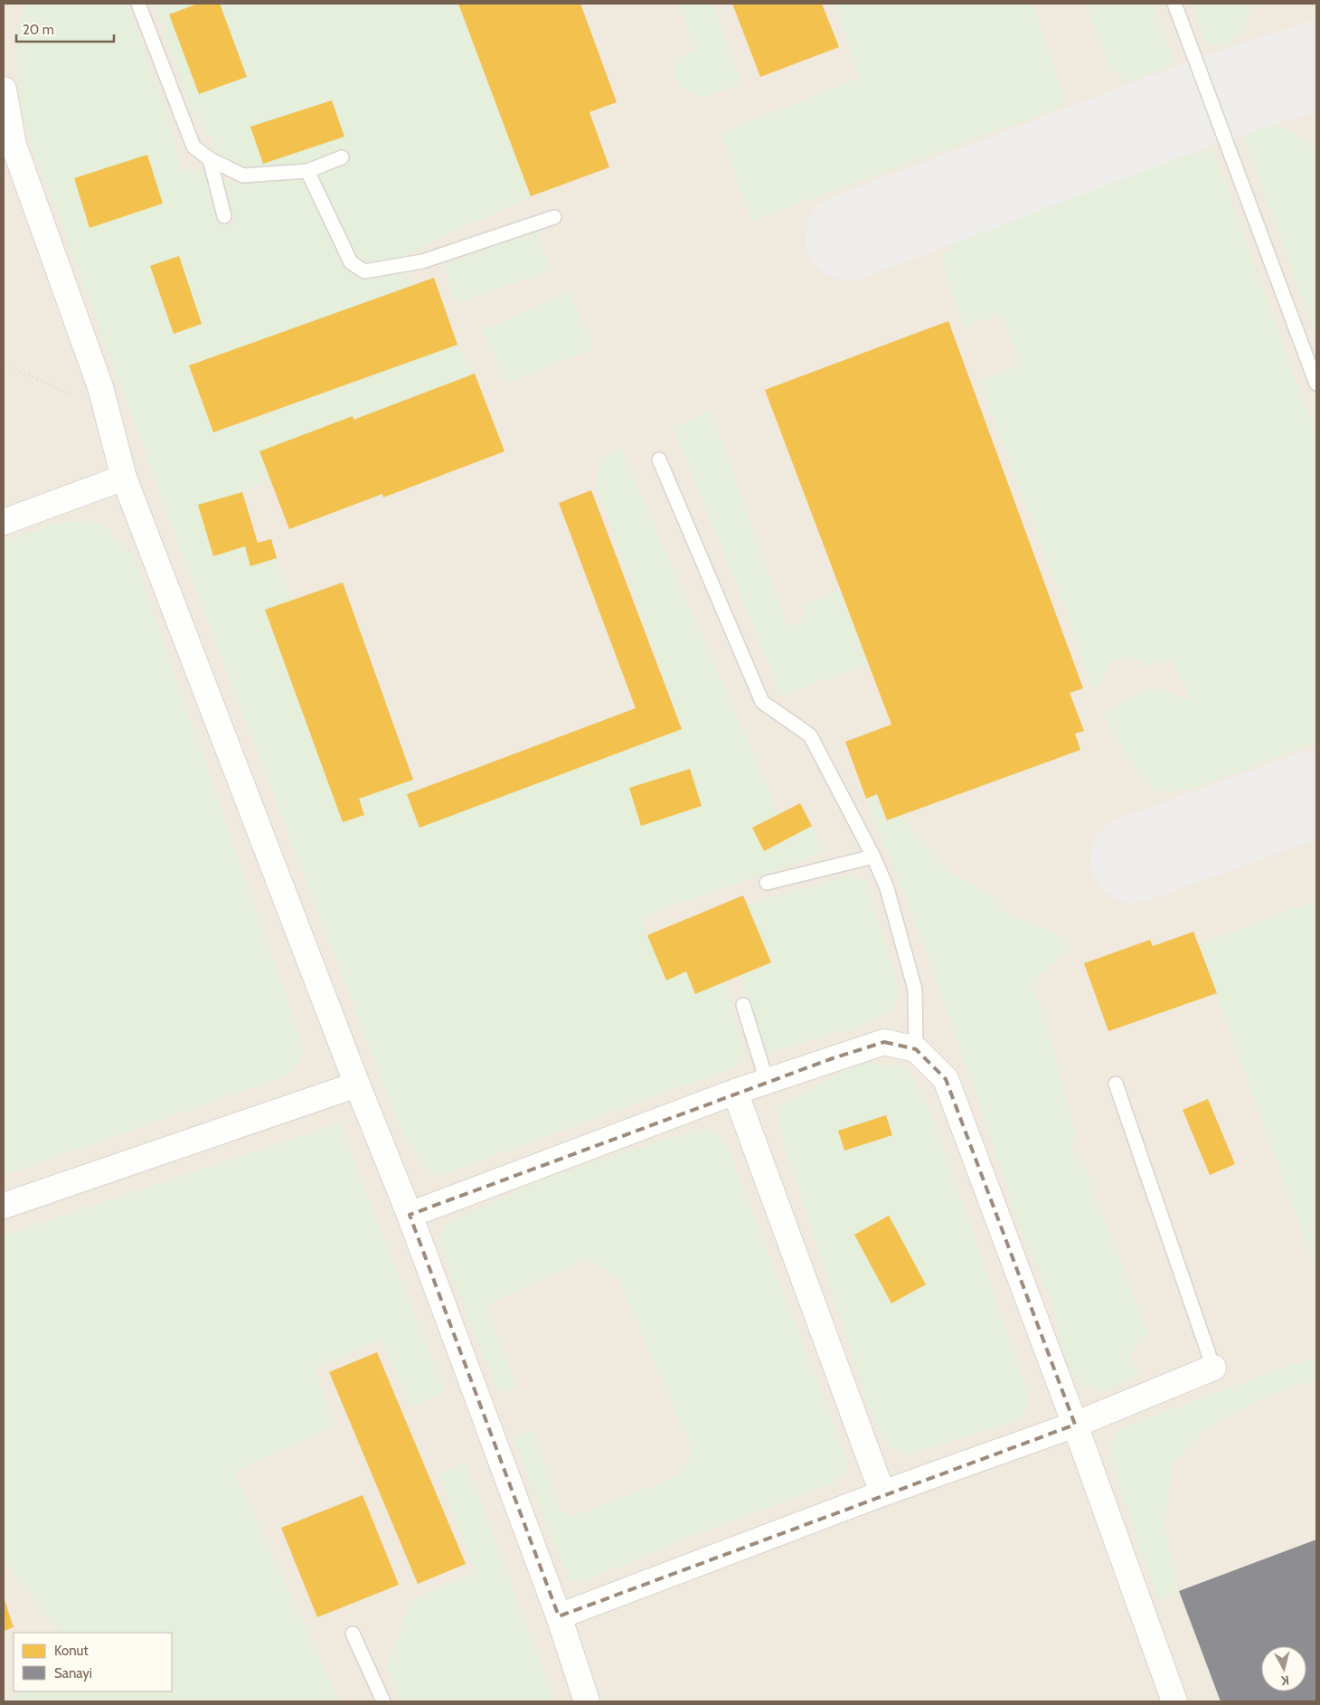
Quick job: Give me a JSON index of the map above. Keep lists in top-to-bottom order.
{
  "legend": ["Konut", "Sanayi"],
  "scale_bar": "20 m",
  "north": "bottom"
}
